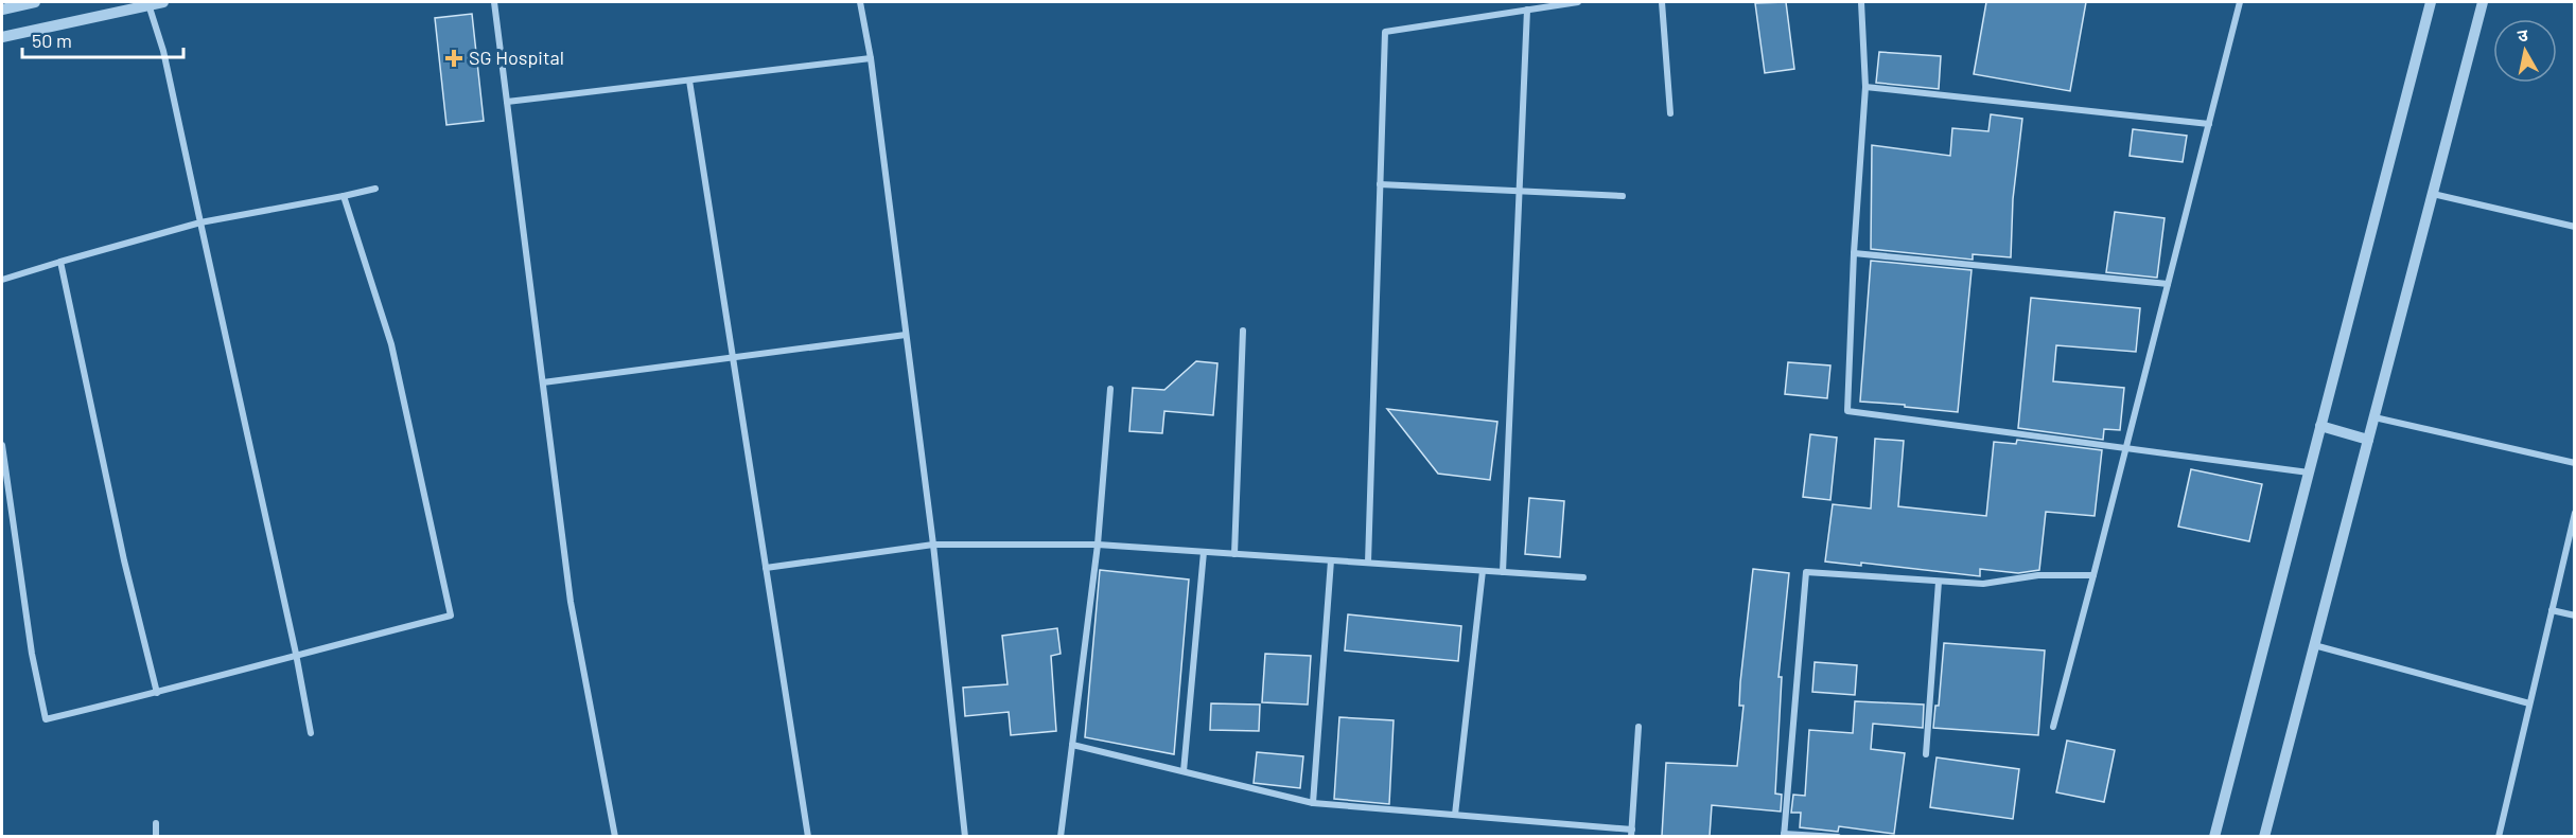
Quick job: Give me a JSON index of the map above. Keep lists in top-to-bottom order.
{
  "places": {
    "health": ["SG Hospital"]
  },
  "scale_bar": "50 m",
  "north": "top"
}
